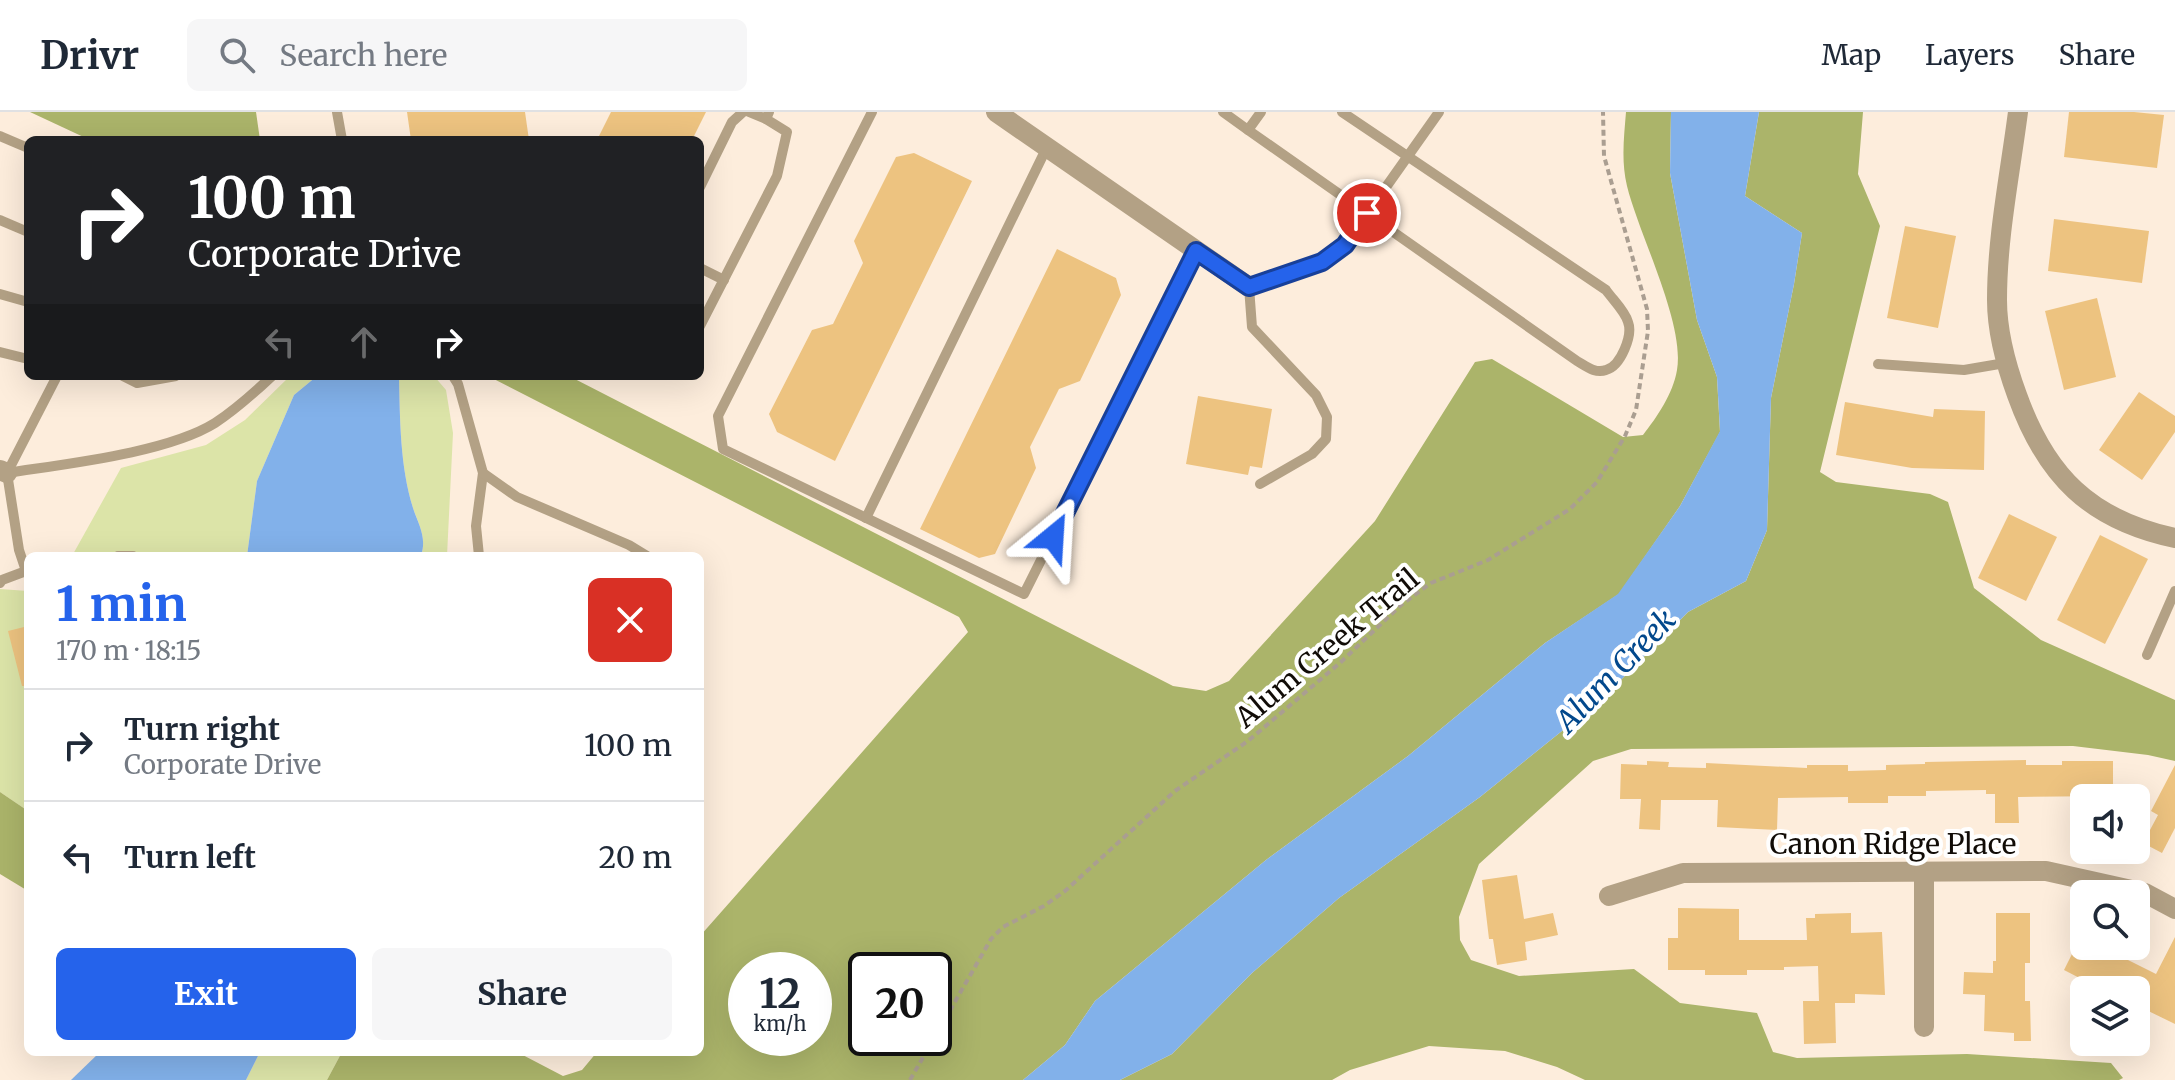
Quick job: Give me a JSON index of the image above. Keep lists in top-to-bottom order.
{
  "streets": {
    "street": ["Canon Ridge Place"],
    "path": ["Alum Creek Trail"]
  },
  "water": ["Alum Creek"],
  "page": {
    "header": "Drivr",
    "search": "Search here",
    "nav": ["Map", "Layers", "Share"],
    "turn": ["100 m", "Corporate Drive"],
    "heading": ["1 min", "170 m · 18:15"],
    "list": [
      {
        "name": "Turn right",
        "note": "Corporate Drive",
        "value": "100 m"
      },
      {
        "name": "Turn left",
        "value": "20 m"
      }
    ],
    "buttons": ["Exit", "Share"],
    "speed": "12 km/h",
    "limit": "20"
  }
}
